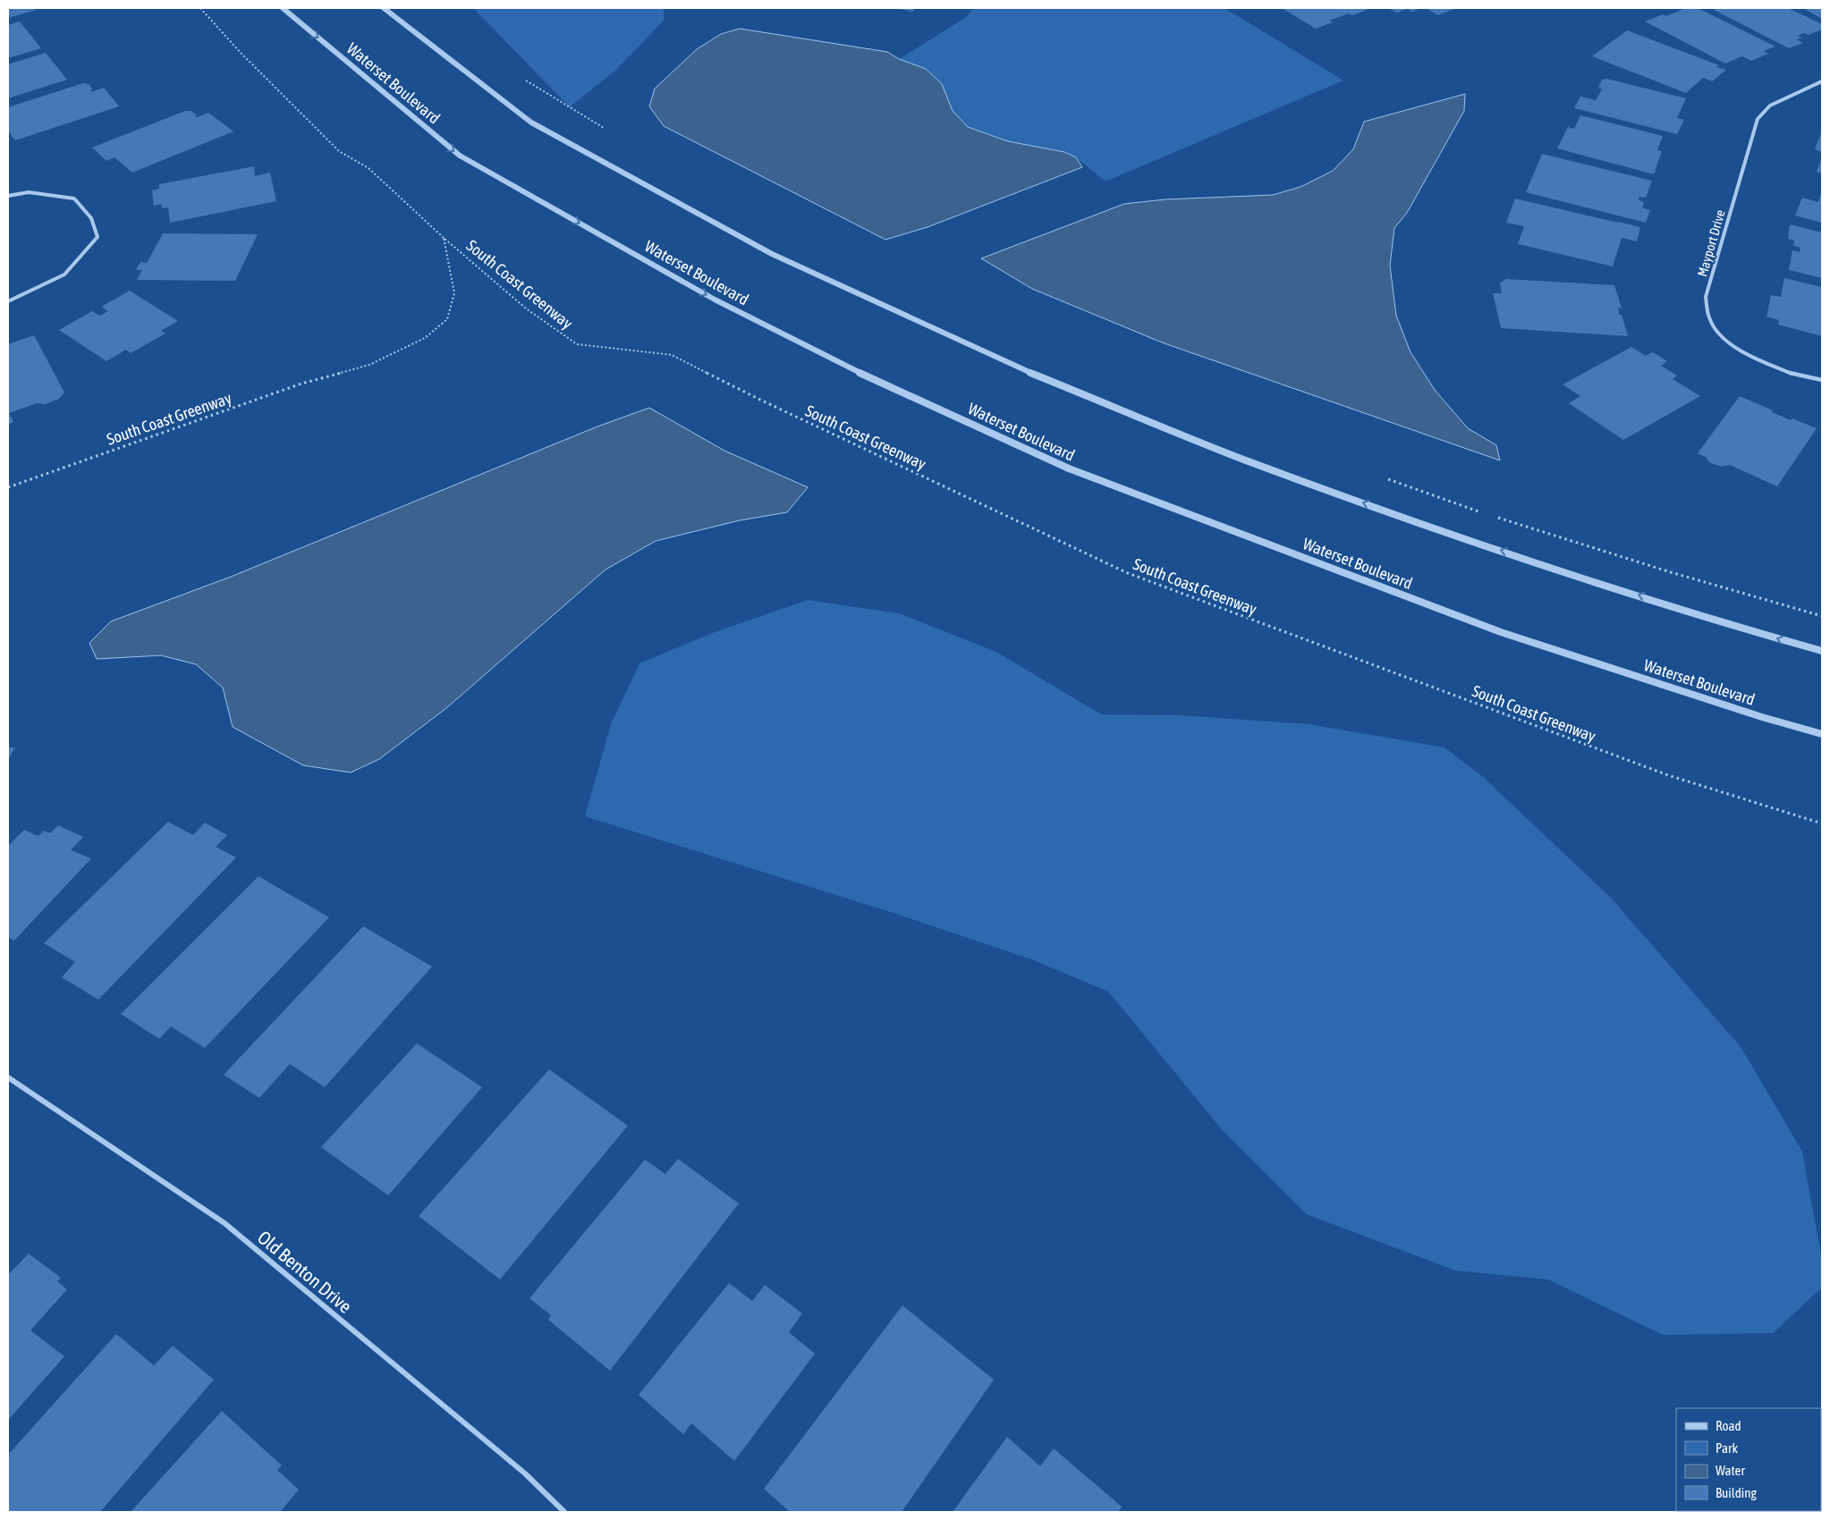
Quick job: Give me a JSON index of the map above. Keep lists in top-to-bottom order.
{
  "streets": {
    "street": ["Waterset Boulevard", "Mayport Drive", "Old Benton Drive"],
    "path": ["South Coast Greenway"]
  },
  "legend": [
    "Road",
    "Park",
    "Water",
    "Building"
  ]
}
